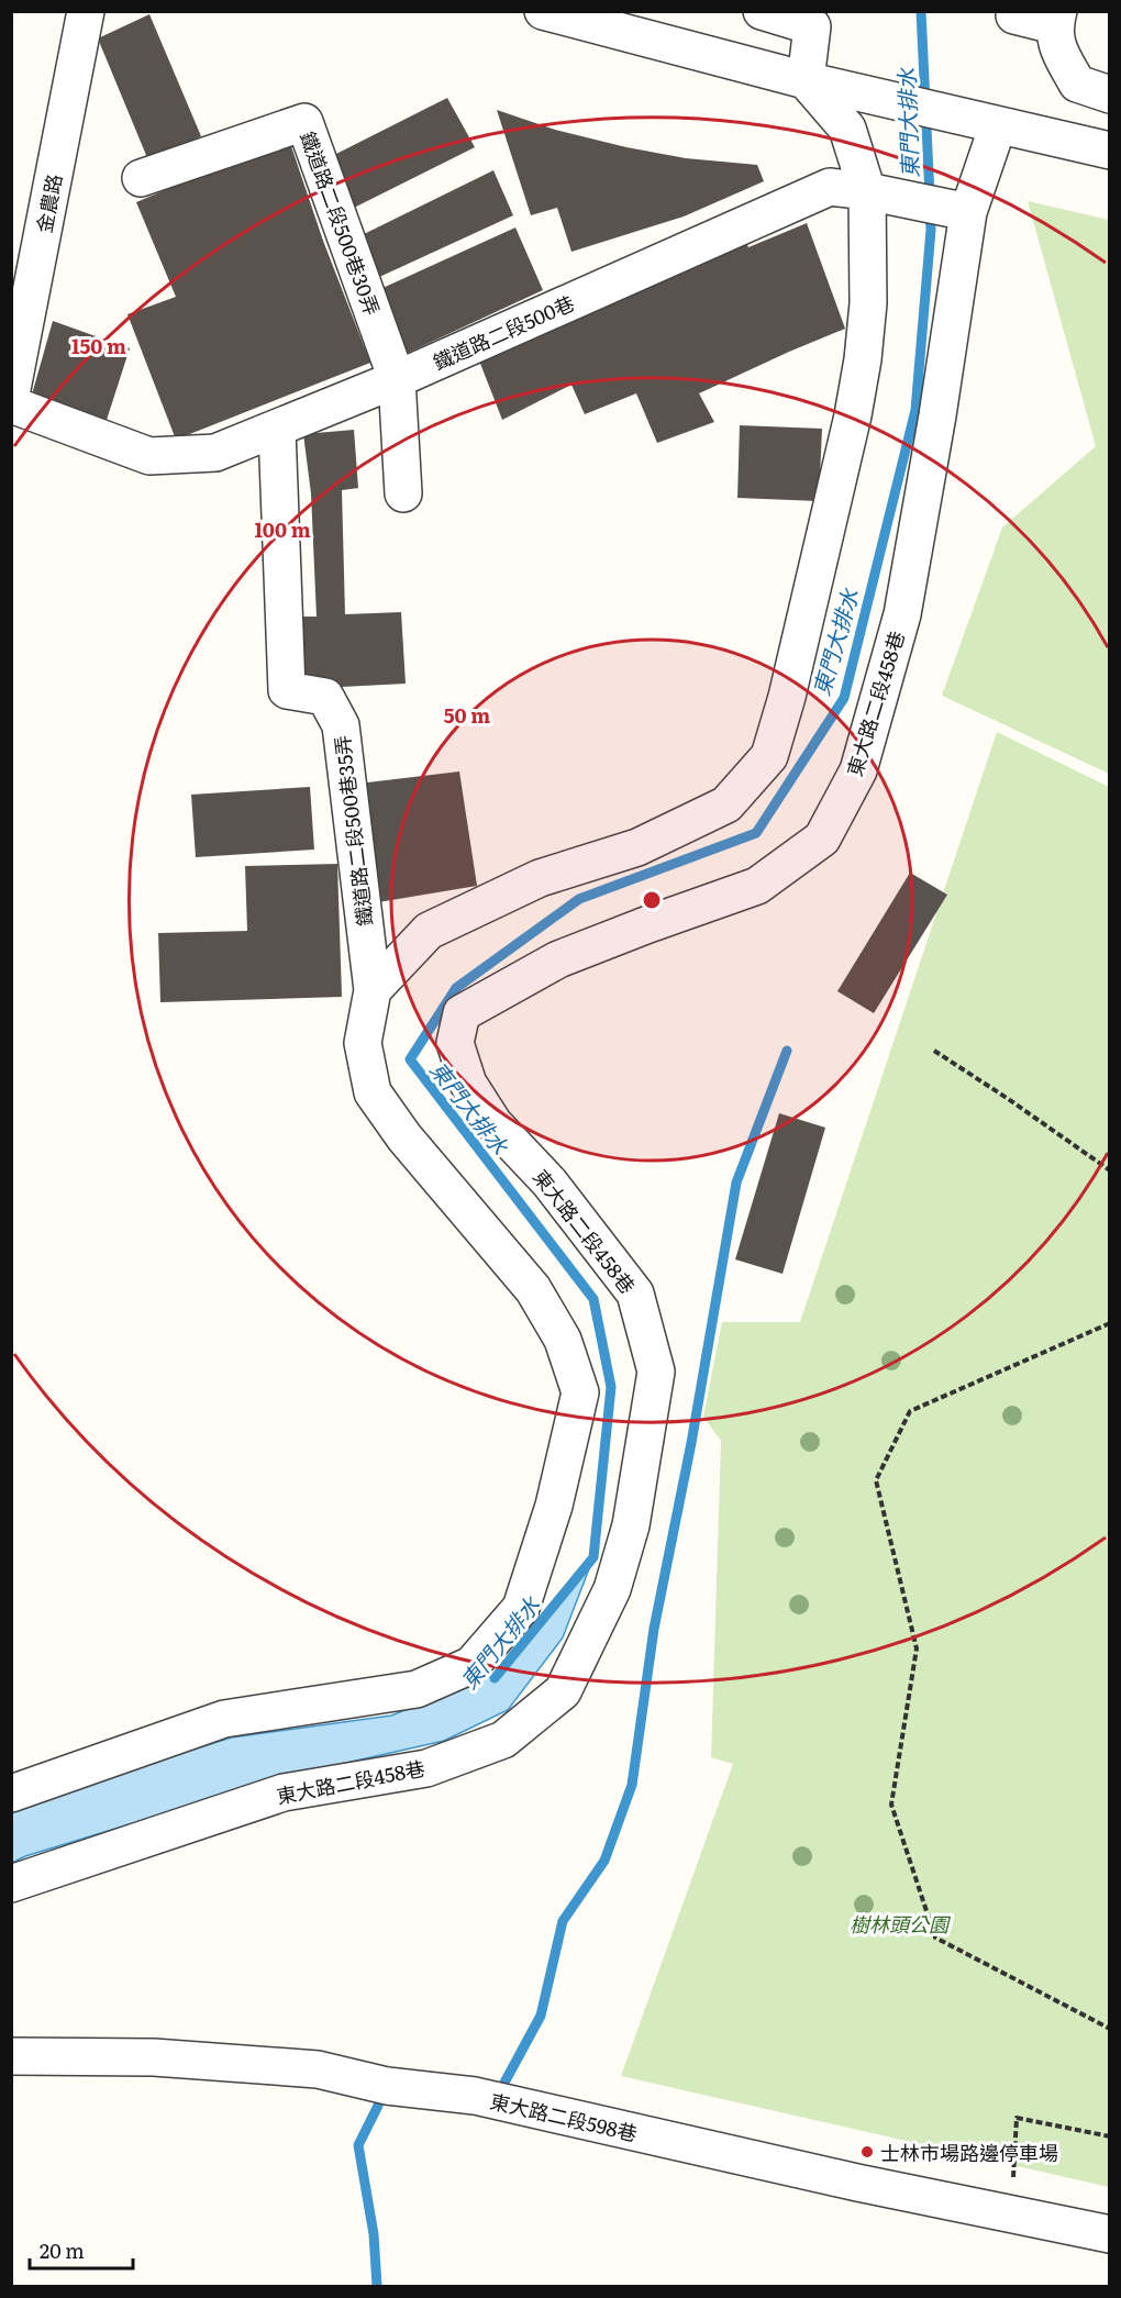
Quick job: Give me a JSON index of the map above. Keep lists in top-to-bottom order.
{
  "streets": {
    "street": [
      "金農路",
      "鐵道路二段500巷30弄",
      "鐵道路二段500巷",
      "東大路二段458巷",
      "鐵道路二段500巷35弄",
      "東大路二段598巷"
    ]
  },
  "crossings": [
    ["鐵道路二段500巷30弄", "鐵道路二段500巷"],
    ["鐵道路二段500巷", "東大路二段458巷"],
    ["鐵道路二段500巷", "鐵道路二段500巷35弄"]
  ],
  "water": ["東門大排水"],
  "parks": ["樹林頭公園"],
  "places": ["士林市場路邊停車場"],
  "scale_bar": "20 m",
  "rings": ["150 m", "100 m", "50 m"]
}
